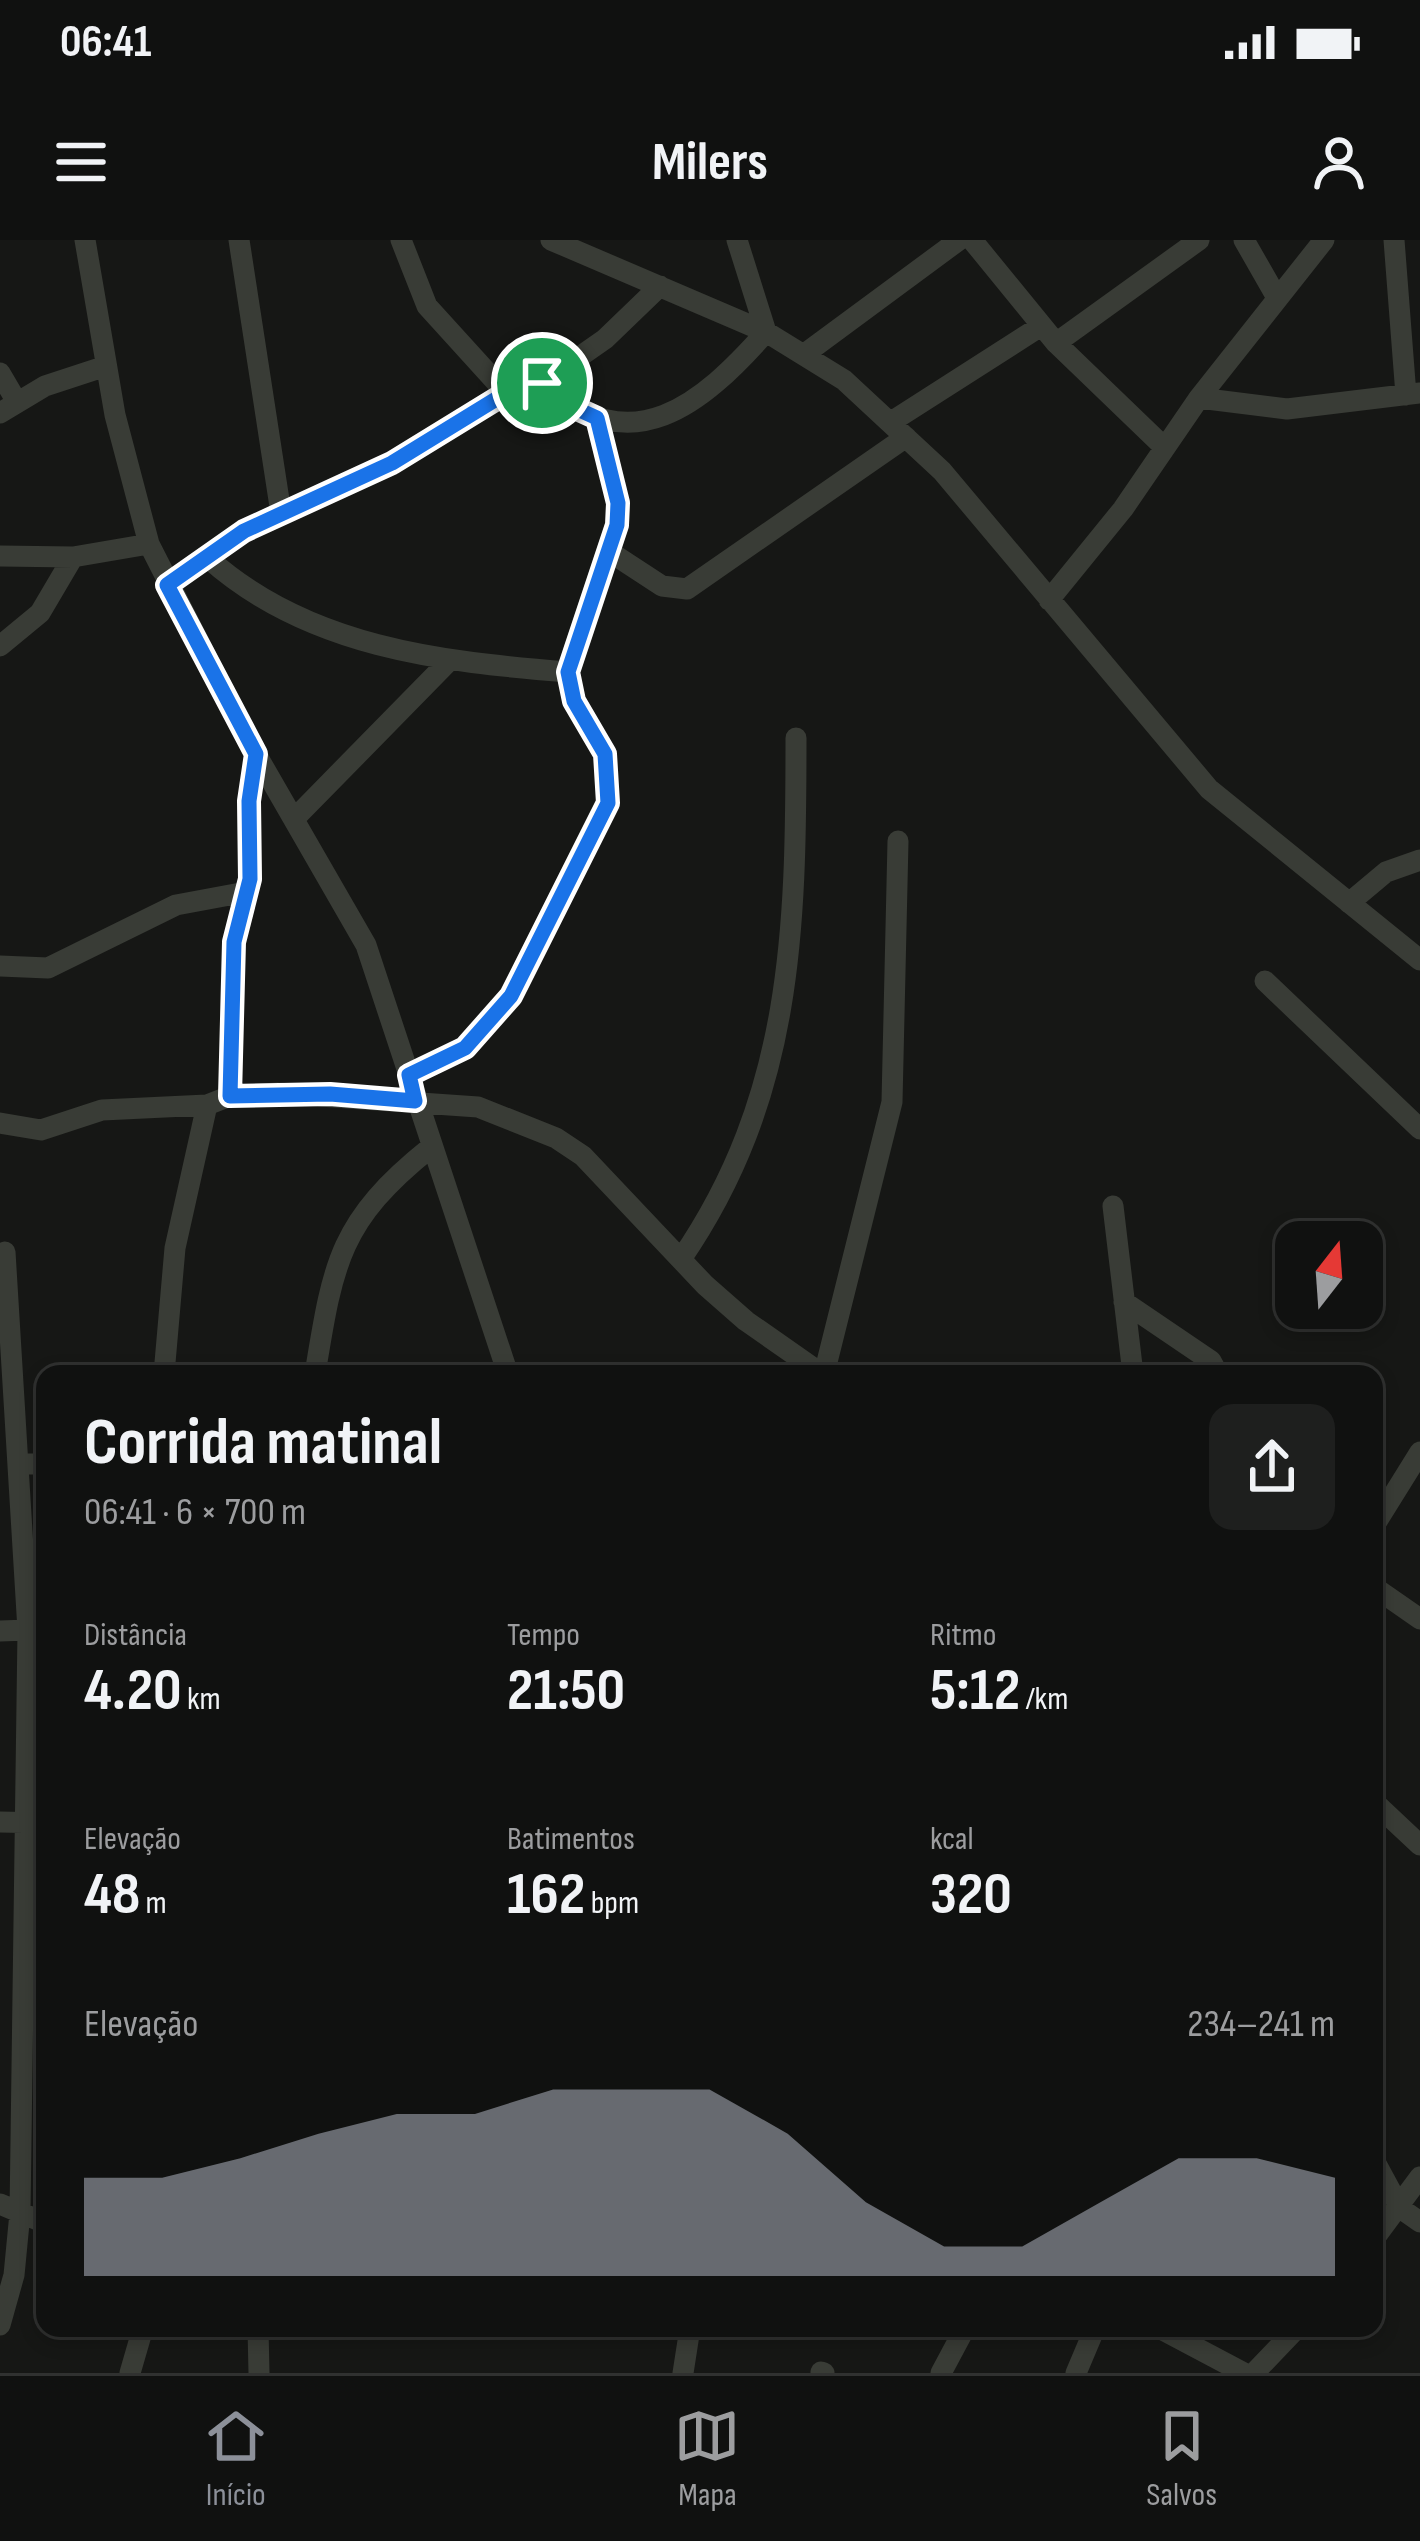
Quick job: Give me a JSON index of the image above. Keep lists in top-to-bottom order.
{
  "north": "top",
  "page": {
    "status": "06:41",
    "header": "Milers",
    "heading": ["Corrida matinal", "06:41 · 6 × 700 m"],
    "stats": [
      ["Distância", "4.20 km"],
      ["Tempo", "21:50"],
      ["Ritmo", "5:12 /km"],
      ["Elevação", "48 m"],
      ["Batimentos", "162 bpm"],
      ["kcal", "320"]
    ],
    "chart": ["Elevação", "234–241 m"],
    "tabs": ["Início", "Mapa", "Salvos"]
  }
}
